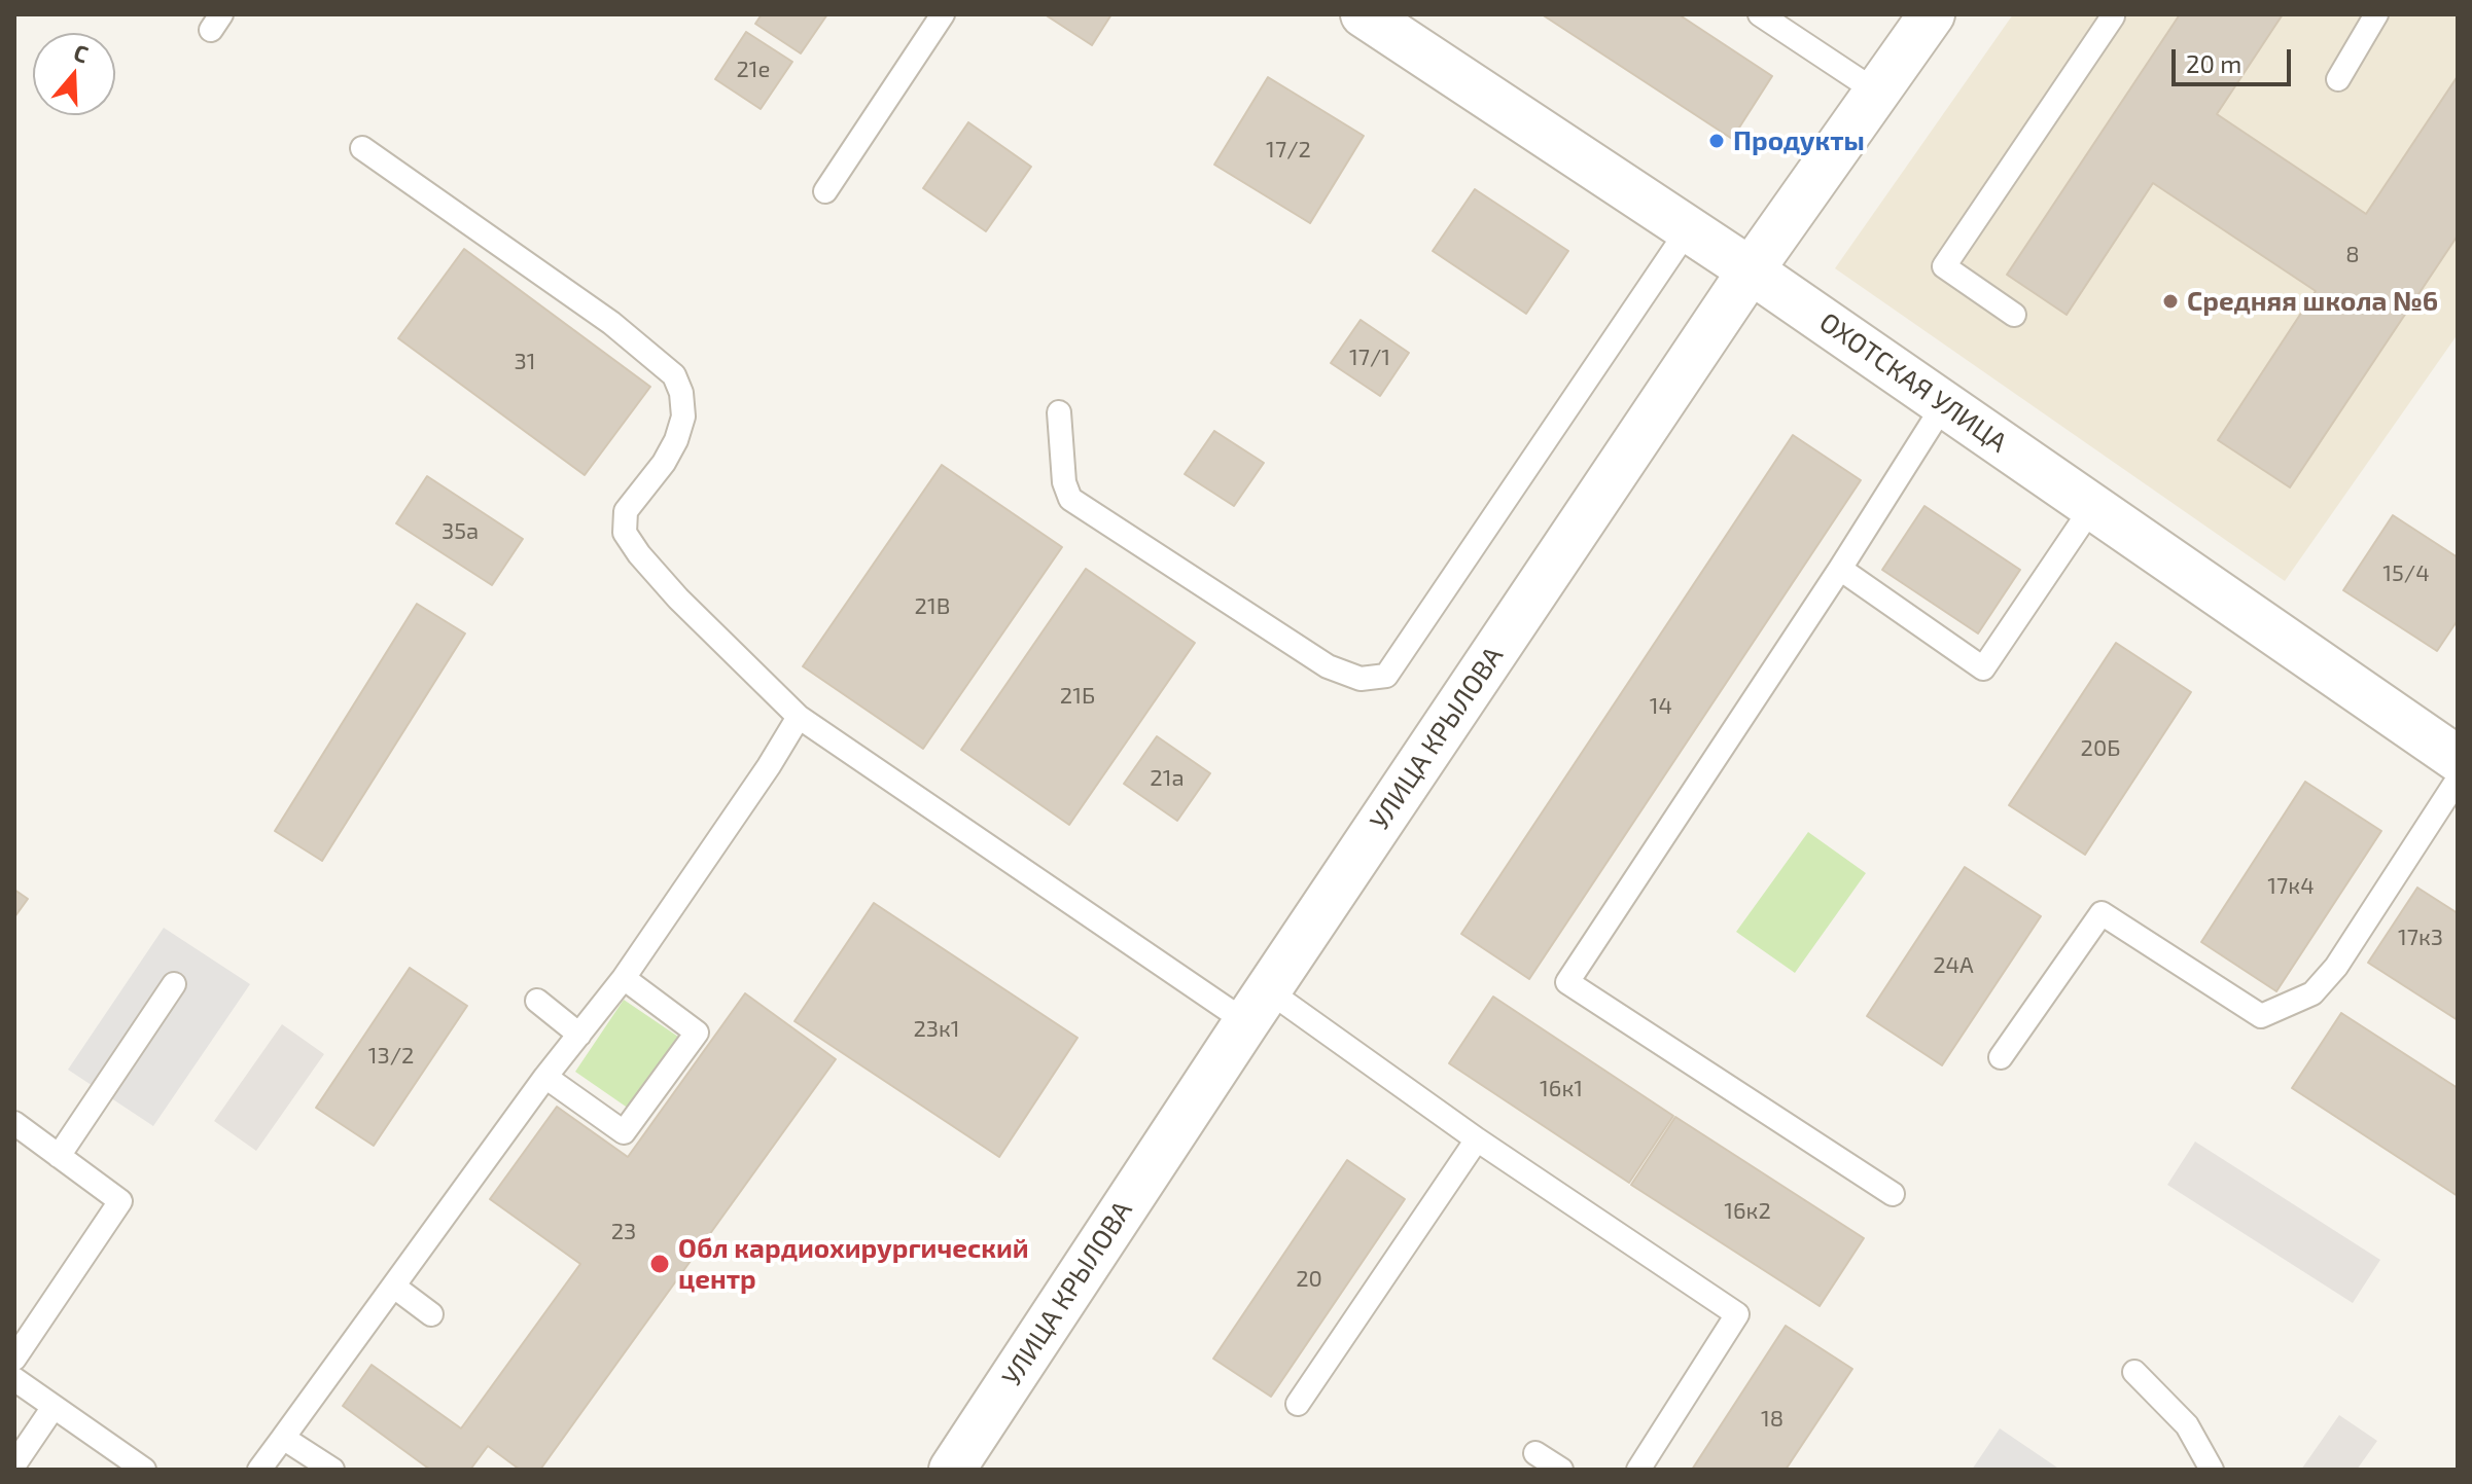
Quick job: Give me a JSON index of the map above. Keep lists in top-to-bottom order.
{
  "streets": {
    "street": ["ОХОТСКАЯ УЛИЦА", "УЛИЦА КРЫЛОВА"]
  },
  "crossings": [
    ["ОХОТСКАЯ УЛИЦА", "УЛИЦА КРЫЛОВА"]
  ],
  "places": ["Продукты", "Средняя школа №6", "Обл кардиохирургический центр"],
  "house_numbers": [
    "21е",
    "17/2",
    "8",
    "17/1",
    "31",
    "35а",
    "15/4",
    "21В",
    "21Б",
    "14",
    "20Б",
    "21а",
    "17к4",
    "17к3",
    "24А",
    "23к1",
    "13/2",
    "16к1",
    "16к2",
    "23",
    "20",
    "18"
  ],
  "scale_bar": "20 m",
  "north": "top"
}
